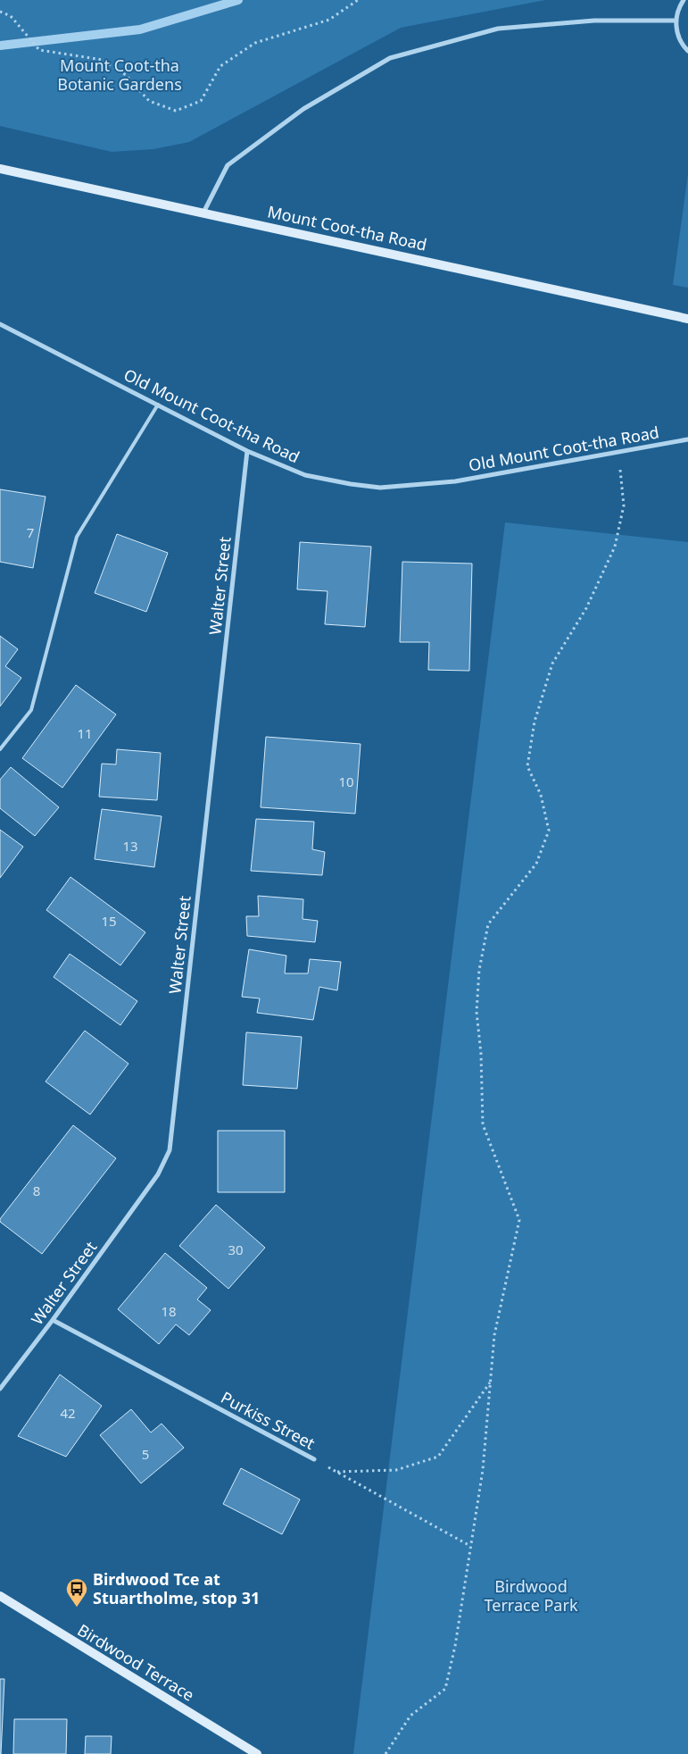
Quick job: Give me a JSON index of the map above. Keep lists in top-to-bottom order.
{
  "streets": {
    "main road": ["Mount Coot-tha Road", "Birdwood Terrace"],
    "street": ["Old Mount Coot-tha Road", "Walter Street", "Purkiss Street"]
  },
  "crossings": [
    ["Old Mount Coot-tha Road", "Walter Street"],
    ["Walter Street", "Purkiss Street"]
  ],
  "parks": ["Mount Coot-tha Botanic Gardens", "Birdwood Terrace Park"],
  "places": {
    "bus stop": ["Birdwood Tce at Stuartholme, stop 31"]
  },
  "house_numbers": [
    "7",
    "11",
    "10",
    "13",
    "15",
    "8",
    "30",
    "18",
    "42",
    "5"
  ]
}
